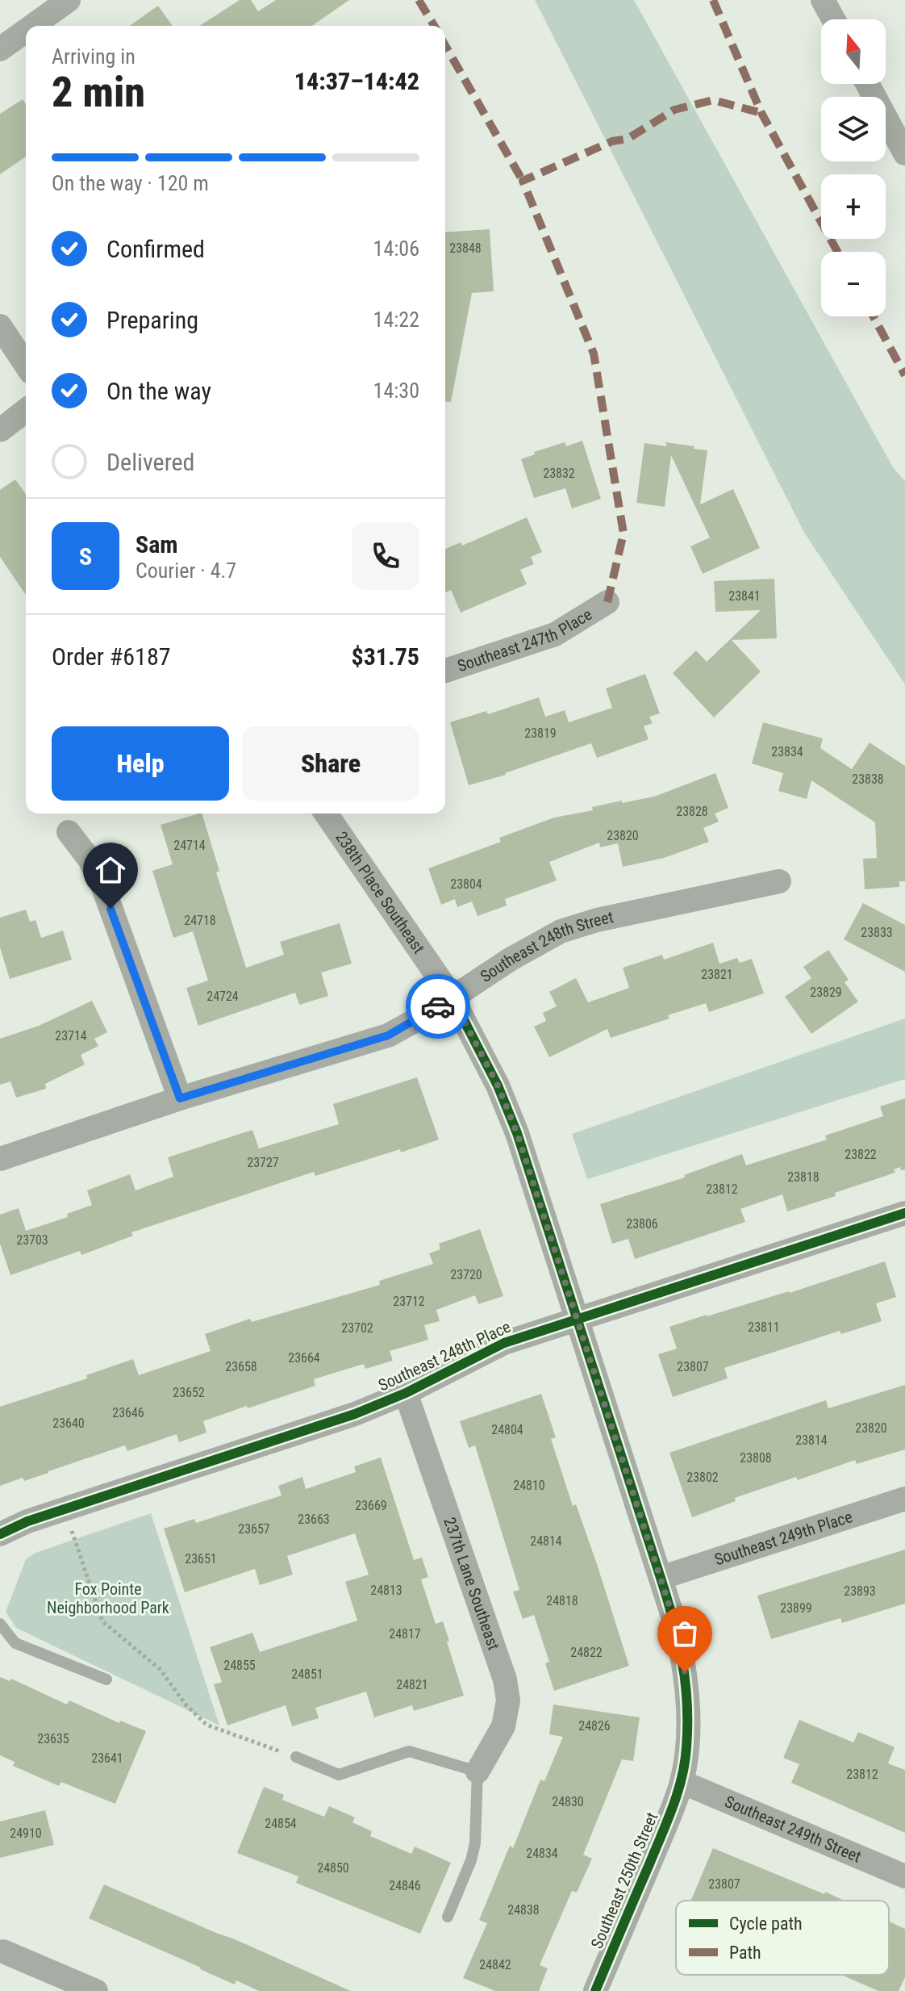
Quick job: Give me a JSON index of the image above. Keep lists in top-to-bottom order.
{
  "streets": {
    "street": [
      "Southeast 247th Place",
      "238th Place Southeast",
      "Southeast 248th Street",
      "Southeast 248th Place",
      "Southeast 249th Place",
      "237th Lane Southeast",
      "Southeast 249th Street",
      "Southeast 250th Street"
    ]
  },
  "crossings": [
    ["238th Place Southeast", "Southeast 248th Street"],
    ["238th Place Southeast", "Southeast 248th Place"],
    ["238th Place Southeast", "Southeast 249th Place"],
    ["238th Place Southeast", "Southeast 249th Street"],
    ["238th Place Southeast", "Southeast 250th Street"],
    ["Southeast 248th Place", "237th Lane Southeast"],
    ["Southeast 249th Street", "Southeast 250th Street"]
  ],
  "parks": ["Fox Pointe Neighborhood Park"],
  "house_numbers": [
    "23848",
    "23832",
    "23841",
    "23819",
    "23834",
    "23838",
    "23828",
    "23820",
    "24714",
    "23804",
    "24718",
    "23833",
    "23821",
    "23829",
    "24724",
    "23714",
    "23822",
    "23727",
    "23818",
    "23812",
    "23806",
    "23703",
    "23720",
    "23712",
    "23811",
    "23702",
    "23664",
    "23658",
    "23807",
    "23652",
    "23646",
    "23640",
    "23820",
    "24804",
    "23814",
    "23808",
    "23802",
    "24810",
    "23669",
    "23663",
    "23657",
    "24814",
    "23651",
    "24813",
    "23893",
    "24818",
    "23899",
    "24817",
    "24822",
    "24855",
    "24851",
    "24821",
    "24826",
    "23635",
    "23641",
    "23812",
    "24830",
    "24854",
    "24910",
    "24834",
    "24850",
    "23807",
    "24846",
    "24838",
    "24842"
  ],
  "legend": ["Cycle path", "Path"],
  "north": "top",
  "page": {
    "map_buttons": ["+", "−"],
    "heading": ["2 min", "Arriving in", "14:37–14:42"],
    "panel": [
      "Sam",
      "Courier · 4.7",
      "Order #6187",
      "$31.75"
    ],
    "bar": "On the way · 120 m",
    "list": [
      ["Confirmed", "14:06"],
      ["Preparing", "14:22"],
      ["On the way", "14:30"],
      "Delivered"
    ],
    "round": "S",
    "buttons": ["Help", "Share"]
  }
}
